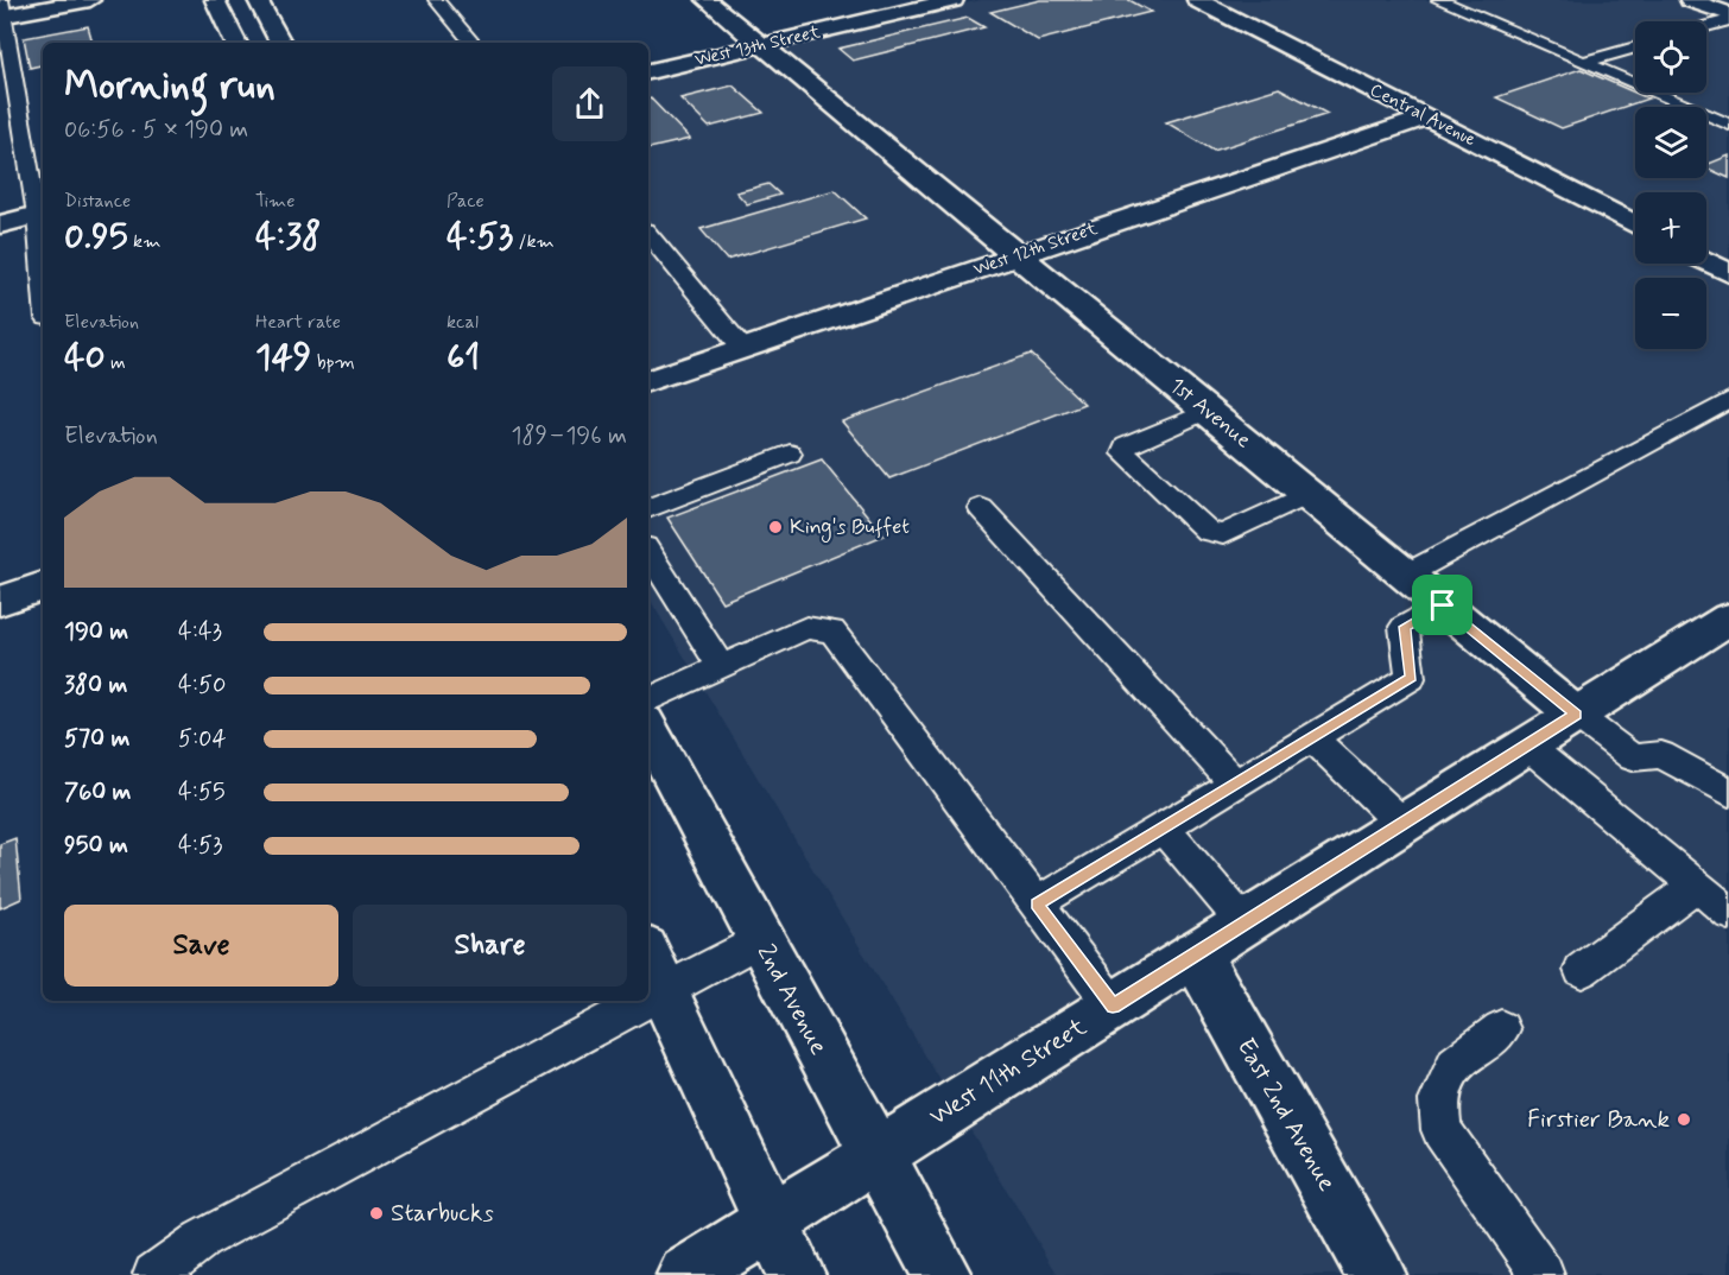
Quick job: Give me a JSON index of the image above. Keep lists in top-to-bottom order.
{
  "streets": {
    "street": [
      "West 13th Street",
      "Central Avenue",
      "West 12th Street",
      "1st Avenue",
      "2nd Avenue",
      "West 11th Street",
      "East 2nd Avenue"
    ]
  },
  "crossings": [
    ["West 13th Street", "1st Avenue"],
    ["Central Avenue", "West 12th Street"],
    ["West 12th Street", "1st Avenue"],
    ["1st Avenue", "West 11th Street"],
    ["2nd Avenue", "West 11th Street"],
    ["West 11th Street", "East 2nd Avenue"]
  ],
  "places": ["King's Buffet", "Firstier Bank", "Starbucks"],
  "page": {
    "map_buttons": ["+", "−"],
    "heading": ["Morning run", "06:56 · 5 × 190 m"],
    "stats": [
      ["Distance", "0.95 km"],
      ["Time", "4:38"],
      ["Pace", "4:53 /km"],
      ["Elevation", "40 m"],
      ["Heart rate", "149 bpm"],
      ["kcal", "61"]
    ],
    "chart": ["Elevation", "189–196 m"],
    "list": [
      {
        "name": "190 m",
        "note": "4:43"
      },
      {
        "name": "380 m",
        "note": "4:50"
      },
      {
        "name": "570 m",
        "note": "5:04"
      },
      {
        "name": "760 m",
        "note": "4:55"
      },
      {
        "name": "950 m",
        "note": "4:53"
      }
    ],
    "buttons": ["Save", "Share"]
  }
}
